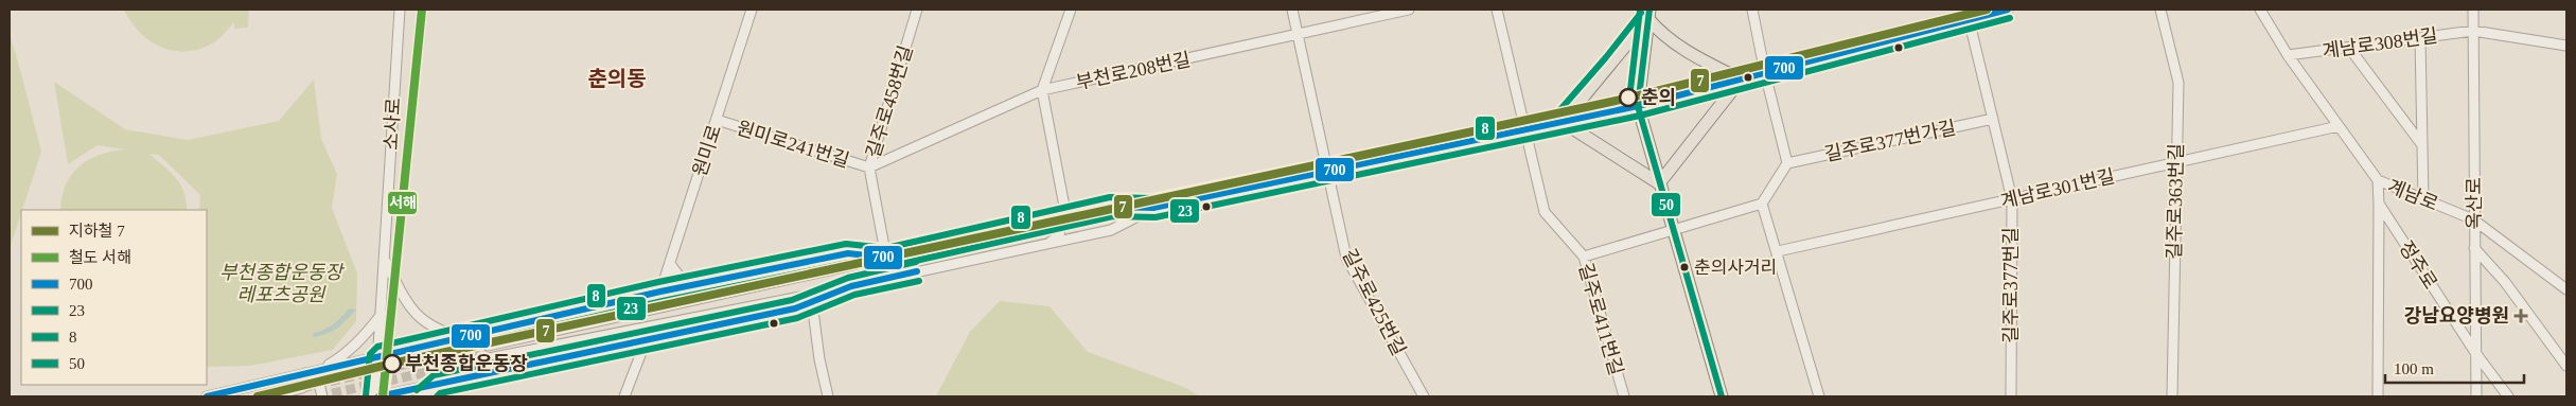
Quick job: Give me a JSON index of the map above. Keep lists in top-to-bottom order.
{
  "streets": {
    "street": [
      "계남로308번길",
      "부천로208번길",
      "길주로458번길",
      "소사로",
      "길주로377번가길",
      "원미로241번길",
      "원미로",
      "계남로301번길",
      "계남로",
      "길주로363번길",
      "옥산로",
      "정주로",
      "길주로377번길",
      "길주로425번길",
      "길주로411번길"
    ]
  },
  "crossings": [
    ["계남로308번길", "계남로"],
    ["계남로308번길", "옥산로"],
    ["부천로208번길", "길주로458번길"],
    ["부천로208번길", "원미로241번길"],
    ["부천로208번길", "길주로425번길"],
    ["길주로458번길", "원미로241번길"],
    ["길주로377번가길", "길주로377번길"],
    ["원미로241번길", "원미로"],
    ["계남로301번길", "계남로"],
    ["계남로301번길", "길주로363번길"],
    ["계남로301번길", "길주로377번길"],
    ["계남로", "옥산로"],
    ["옥산로", "정주로"]
  ],
  "districts": ["춘의동"],
  "parks": ["부천종합운동장 레포츠공원"],
  "places": {
    "other": ["춘의", "춘의사거리", "부천종합운동장"],
    "health": ["강남요양병원"]
  },
  "lines": [
    "metro line 7",
    "rail line 서해",
    "transit line 700",
    "transit line 8",
    "transit line 50",
    "transit line 23"
  ],
  "legend": [
    "지하철 7",
    "철도 서해",
    "700",
    "23",
    "8",
    "50"
  ],
  "scale_bar": "100 m"
}
